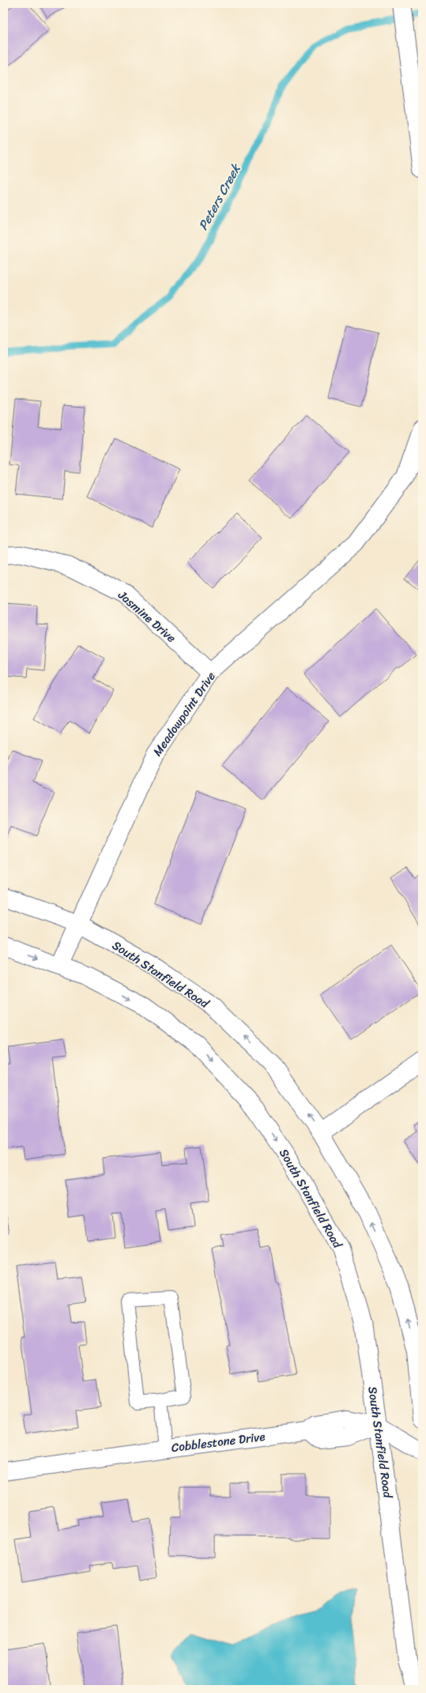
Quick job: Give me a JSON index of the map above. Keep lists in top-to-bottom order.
{
  "streets": {
    "street": [
      "Jasmine Drive",
      "Meadowpoint Drive",
      "South Stanfield Road",
      "Cobblestone Drive"
    ]
  },
  "crossings": [
    ["Jasmine Drive", "Meadowpoint Drive"],
    ["Meadowpoint Drive", "South Stanfield Road"],
    ["South Stanfield Road", "Cobblestone Drive"]
  ],
  "water": ["Peters Creek"]
}
